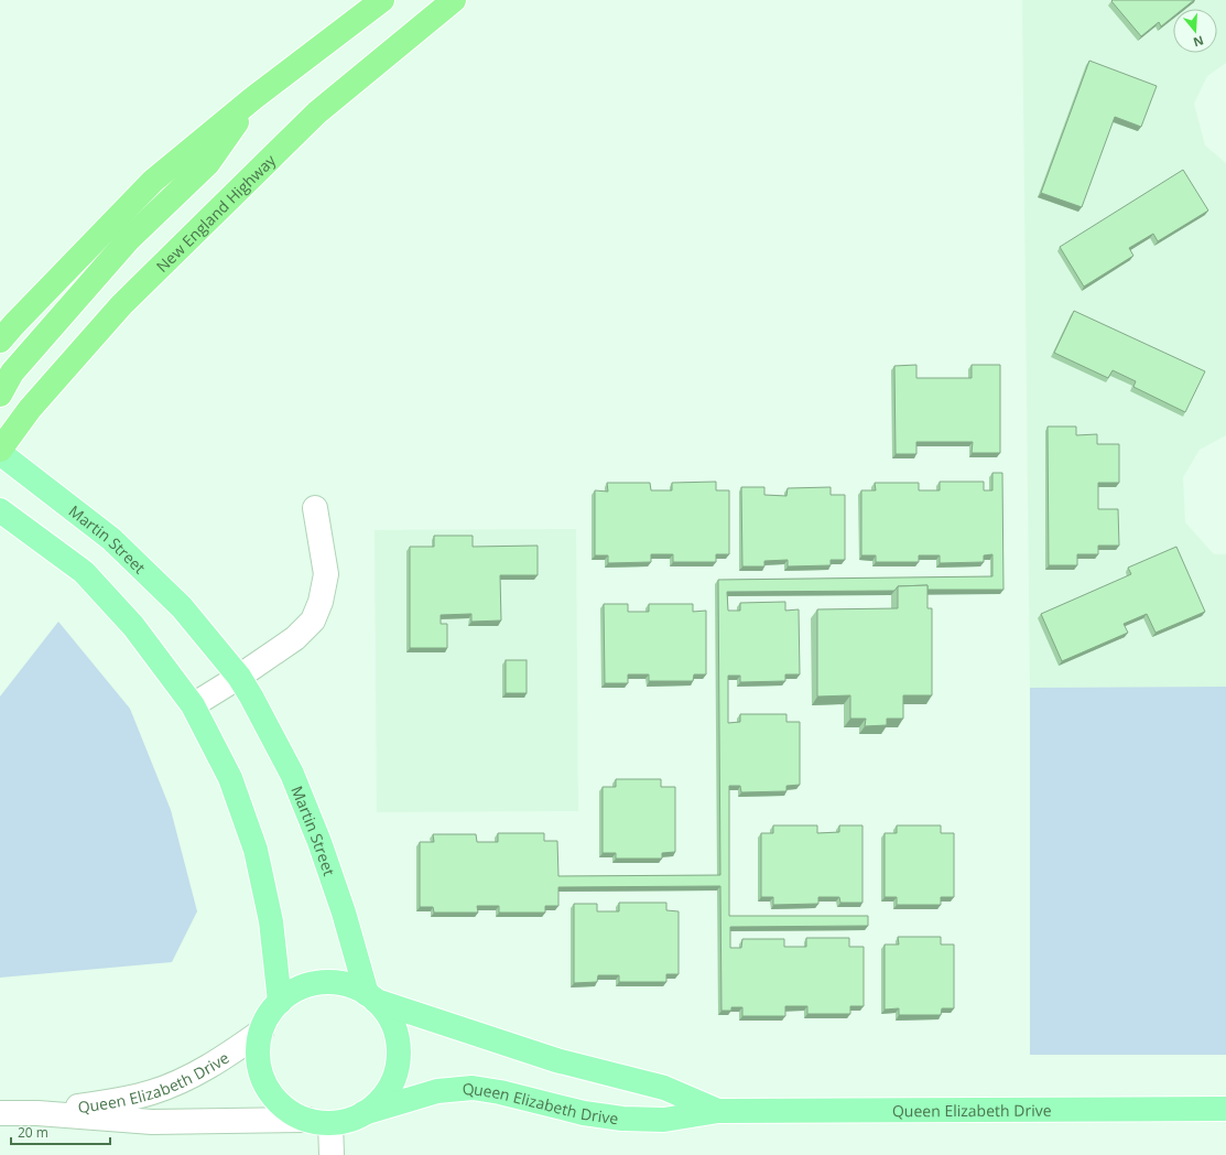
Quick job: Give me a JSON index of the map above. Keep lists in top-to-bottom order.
{
  "streets": {
    "highway": ["New England Highway"],
    "main road": ["Martin Street", "Queen Elizabeth Drive"]
  },
  "crossings": [
    ["Martin Street", "Queen Elizabeth Drive"]
  ],
  "scale_bar": "20 m",
  "north": "bottom"
}
